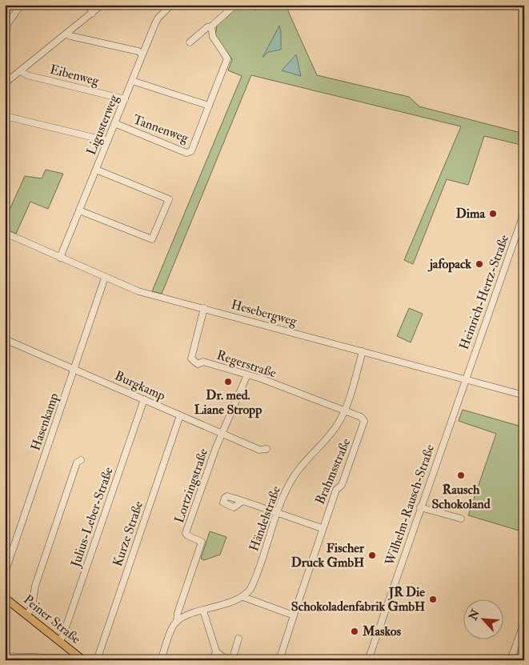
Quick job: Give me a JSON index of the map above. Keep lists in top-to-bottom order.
{
  "streets": {
    "main road": ["Peiner Straße"],
    "street": [
      "Eibenweg",
      "Ligusterweg",
      "Tannenweg",
      "Heinrich-Hertz-Straße",
      "Hesebergweg",
      "Regerstraße",
      "Burgkamp",
      "Hasenkamp",
      "Brahmsstraße",
      "Lortzingstraße",
      "Wilhelm-Rausch-Straße",
      "Julius-Leber-Straße",
      "Händelstraße",
      "Kurze Straße"
    ]
  },
  "crossings": [
    ["Eibenweg", "Ligusterweg"],
    ["Ligusterweg", "Tannenweg"],
    ["Ligusterweg", "Hesebergweg"],
    ["Heinrich-Hertz-Straße", "Hesebergweg"],
    ["Heinrich-Hertz-Straße", "Wilhelm-Rausch-Straße"],
    ["Hesebergweg", "Regerstraße"],
    ["Hesebergweg", "Hasenkamp"],
    ["Hesebergweg", "Wilhelm-Rausch-Straße"],
    ["Hesebergweg", "Händelstraße"],
    ["Regerstraße", "Brahmsstraße"],
    ["Regerstraße", "Lortzingstraße"],
    ["Regerstraße", "Händelstraße"],
    ["Burgkamp", "Hasenkamp"],
    ["Burgkamp", "Lortzingstraße"],
    ["Burgkamp", "Julius-Leber-Straße"],
    ["Burgkamp", "Kurze Straße"],
    ["Brahmsstraße", "Händelstraße"],
    ["Julius-Leber-Straße", "Peiner Straße"]
  ],
  "places": [
    "Dima",
    "jafopack",
    "Dr. med. Liane Stropp",
    "Rausch Schokoland",
    "Fischer Druck GmbH",
    "JR Die Schokoladenfabrik GmbH",
    "Maskos"
  ],
  "north": "top left"
}
